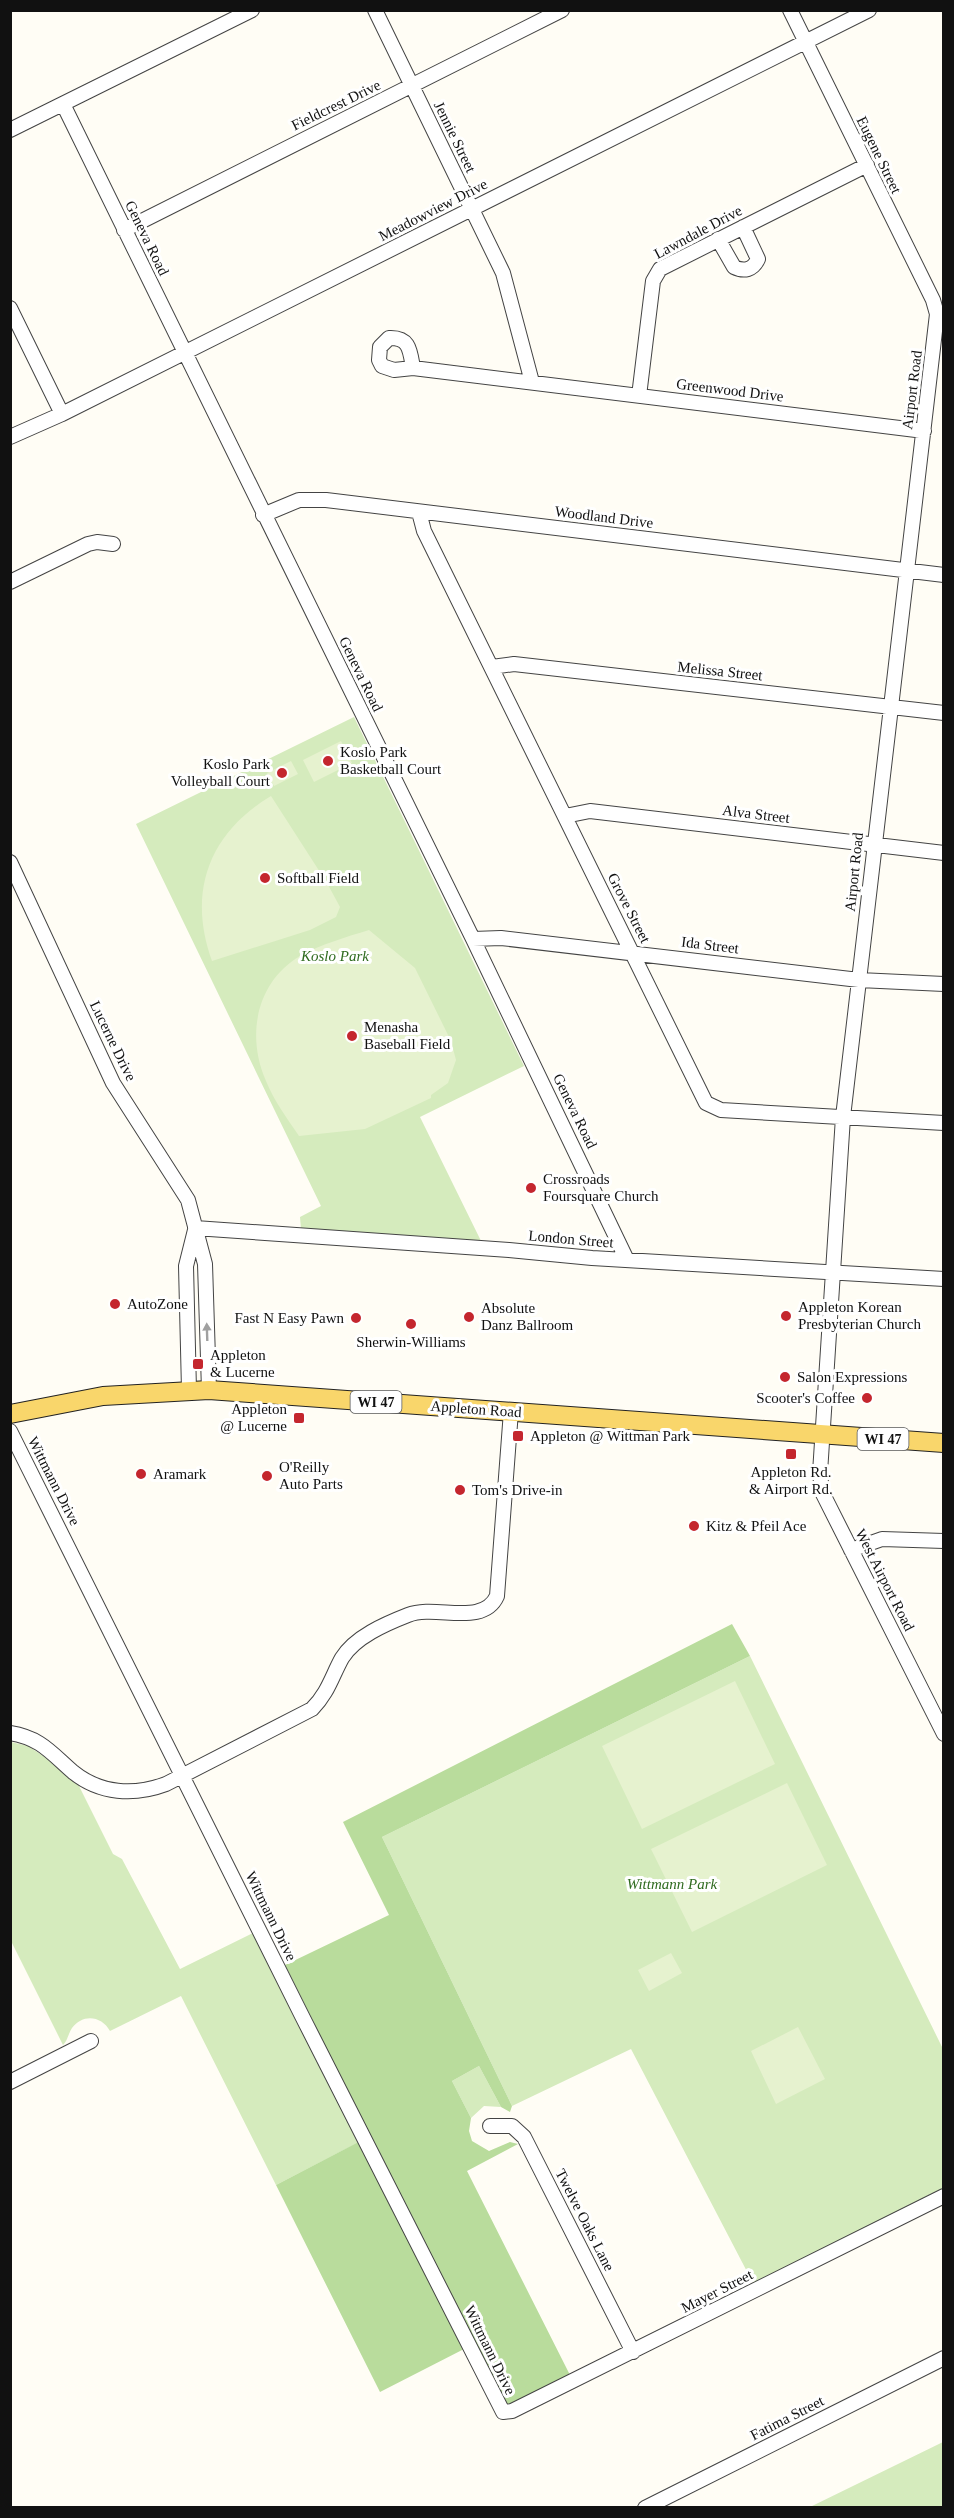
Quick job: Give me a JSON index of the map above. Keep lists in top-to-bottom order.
{
  "streets": {
    "main road": ["WI 47", "Appleton Road"],
    "street": [
      "Fieldcrest Drive",
      "Jennie Street",
      "Eugene Street",
      "Meadowview Drive",
      "Lawndale Drive",
      "Geneva Road",
      "Greenwood Drive",
      "Airport Road",
      "Woodland Drive",
      "Melissa Street",
      "Alva Street",
      "Grove Street",
      "Ida Street",
      "Lucerne Drive",
      "London Street",
      "Wittmann Drive",
      "West Airport Road",
      "Twelve Oaks Lane",
      "Mayer Street",
      "Fatima Street"
    ]
  },
  "crossings": [
    ["Fieldcrest Drive", "Jennie Street"],
    ["Fieldcrest Drive", "Geneva Road"],
    ["Jennie Street", "Meadowview Drive"],
    ["Jennie Street", "Greenwood Drive"],
    ["Eugene Street", "Meadowview Drive"],
    ["Eugene Street", "Lawndale Drive"],
    ["Eugene Street", "Airport Road"],
    ["Meadowview Drive", "Geneva Road"],
    ["Lawndale Drive", "Greenwood Drive"],
    ["Geneva Road", "Woodland Drive"],
    ["Geneva Road", "Ida Street"],
    ["Geneva Road", "London Street"],
    ["Greenwood Drive", "Airport Road"],
    ["Airport Road", "Woodland Drive"],
    ["Airport Road", "Melissa Street"],
    ["Airport Road", "Alva Street"],
    ["Airport Road", "Grove Street"],
    ["Airport Road", "Ida Street"],
    ["Airport Road", "London Street"],
    ["Airport Road", "Appleton Road"],
    ["Airport Road", "West Airport Road"],
    ["Woodland Drive", "Grove Street"],
    ["Melissa Street", "Grove Street"],
    ["Alva Street", "Grove Street"],
    ["Grove Street", "Ida Street"],
    ["Lucerne Drive", "London Street"],
    ["Lucerne Drive", "Appleton Road"],
    ["Appleton Road", "West Airport Road"],
    ["Wittmann Drive", "Mayer Street"],
    ["Twelve Oaks Lane", "Mayer Street"]
  ],
  "parks": ["Koslo Park", "Wittmann Park"],
  "places": {
    "other": [
      "Koslo Park Basketball Court",
      "Koslo Park Volleyball Court",
      "Softball Field",
      "Menasha Baseball Field",
      "Crossroads Foursquare Church",
      "AutoZone",
      "Appleton Korean Presbyterian Church",
      "Absolute Danz Ballroom",
      "Fast N Easy Pawn",
      "Sherwin-Williams",
      "Salon Expressions",
      "Scooter's Coffee",
      "Aramark",
      "O'Reilly Auto Parts",
      "Tom's Drive-in",
      "Kitz & Pfeil Ace"
    ],
    "transit": [
      "Appleton & Lucerne",
      "Appleton @ Lucerne",
      "Appleton @ Wittman Park",
      "Appleton Rd. & Airport Rd."
    ]
  }
}
